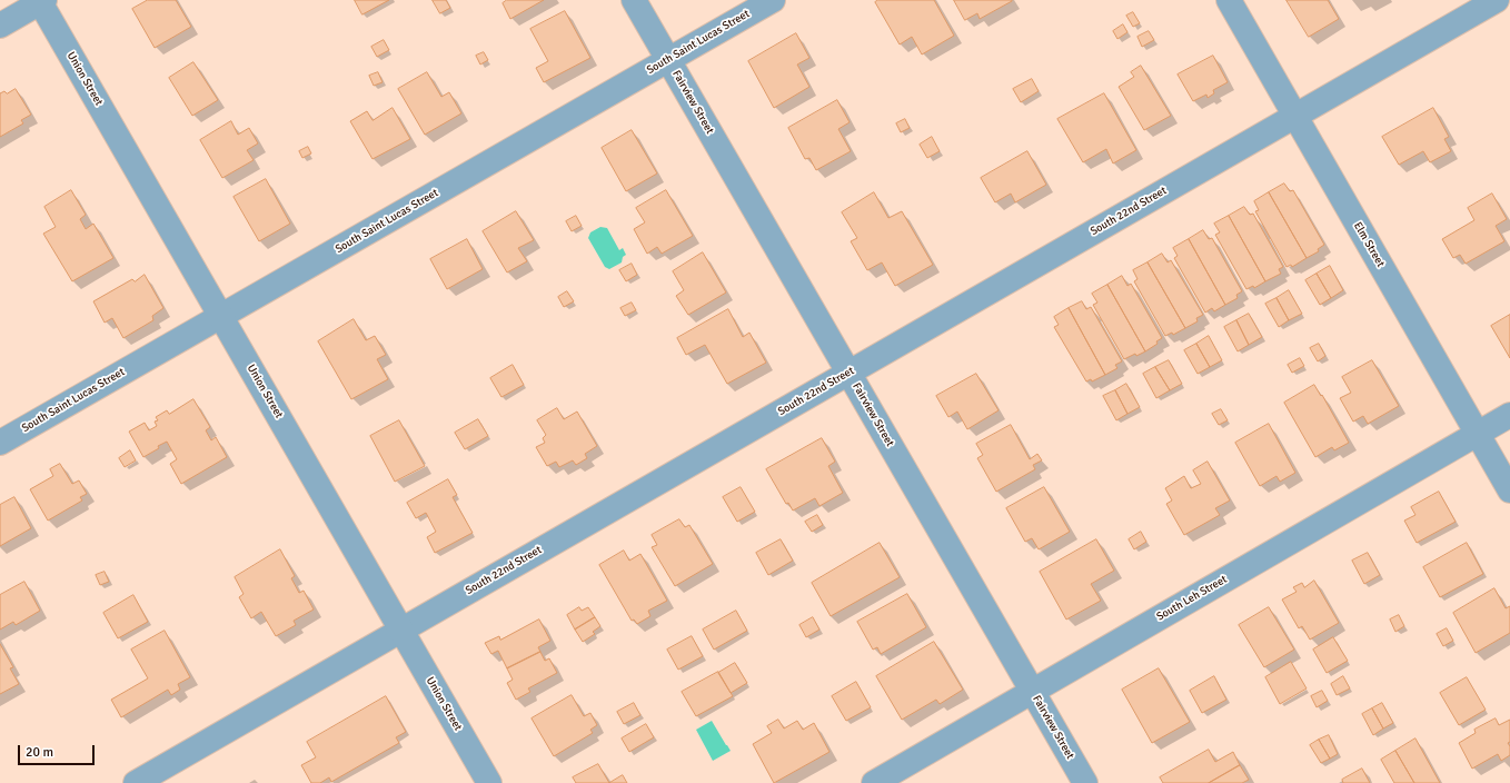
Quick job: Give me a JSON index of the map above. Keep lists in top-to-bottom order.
{
  "streets": {
    "street": [
      "South Saint Lucas Street",
      "Union Street",
      "Fairview Street",
      "South 22nd Street",
      "Elm Street",
      "South Leh Street"
    ]
  },
  "crossings": [
    ["South Saint Lucas Street", "Union Street"],
    ["South Saint Lucas Street", "Fairview Street"],
    ["Union Street", "South 22nd Street"],
    ["Fairview Street", "South 22nd Street"],
    ["Fairview Street", "South Leh Street"],
    ["South 22nd Street", "Elm Street"],
    ["Elm Street", "South Leh Street"]
  ],
  "scale_bar": "20 m"
}
